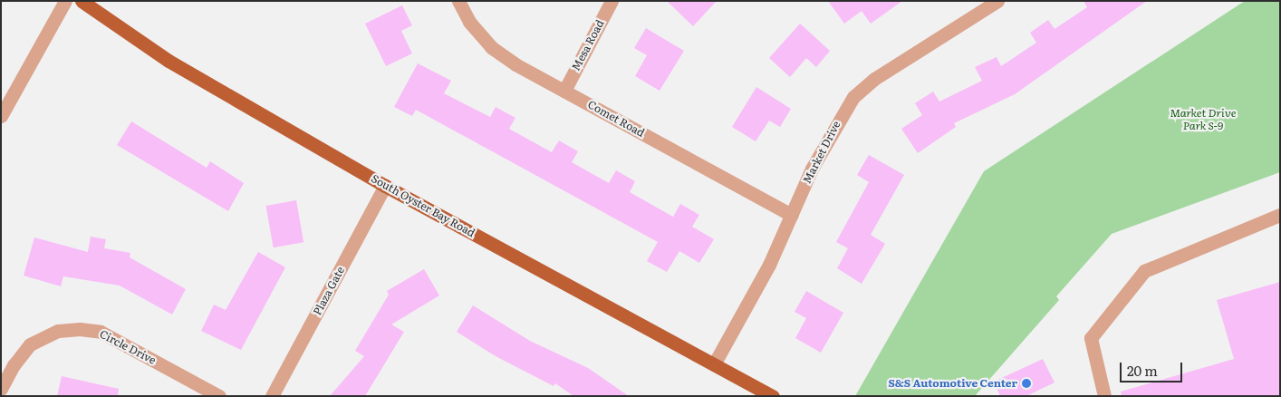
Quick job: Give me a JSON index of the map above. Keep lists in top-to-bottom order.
{
  "streets": {
    "main road": ["South Oyster Bay Road"],
    "street": [
      "Mesa Road",
      "Comet Road",
      "Market Drive",
      "Plaza Gate",
      "Circle Drive"
    ]
  },
  "crossings": [
    ["Mesa Road", "Comet Road"],
    ["Comet Road", "Market Drive"],
    ["Market Drive", "South Oyster Bay Road"],
    ["South Oyster Bay Road", "Plaza Gate"]
  ],
  "parks": ["Market Drive Park S-9"],
  "places": ["S&S Automotive Center"],
  "scale_bar": "20 m"
}
